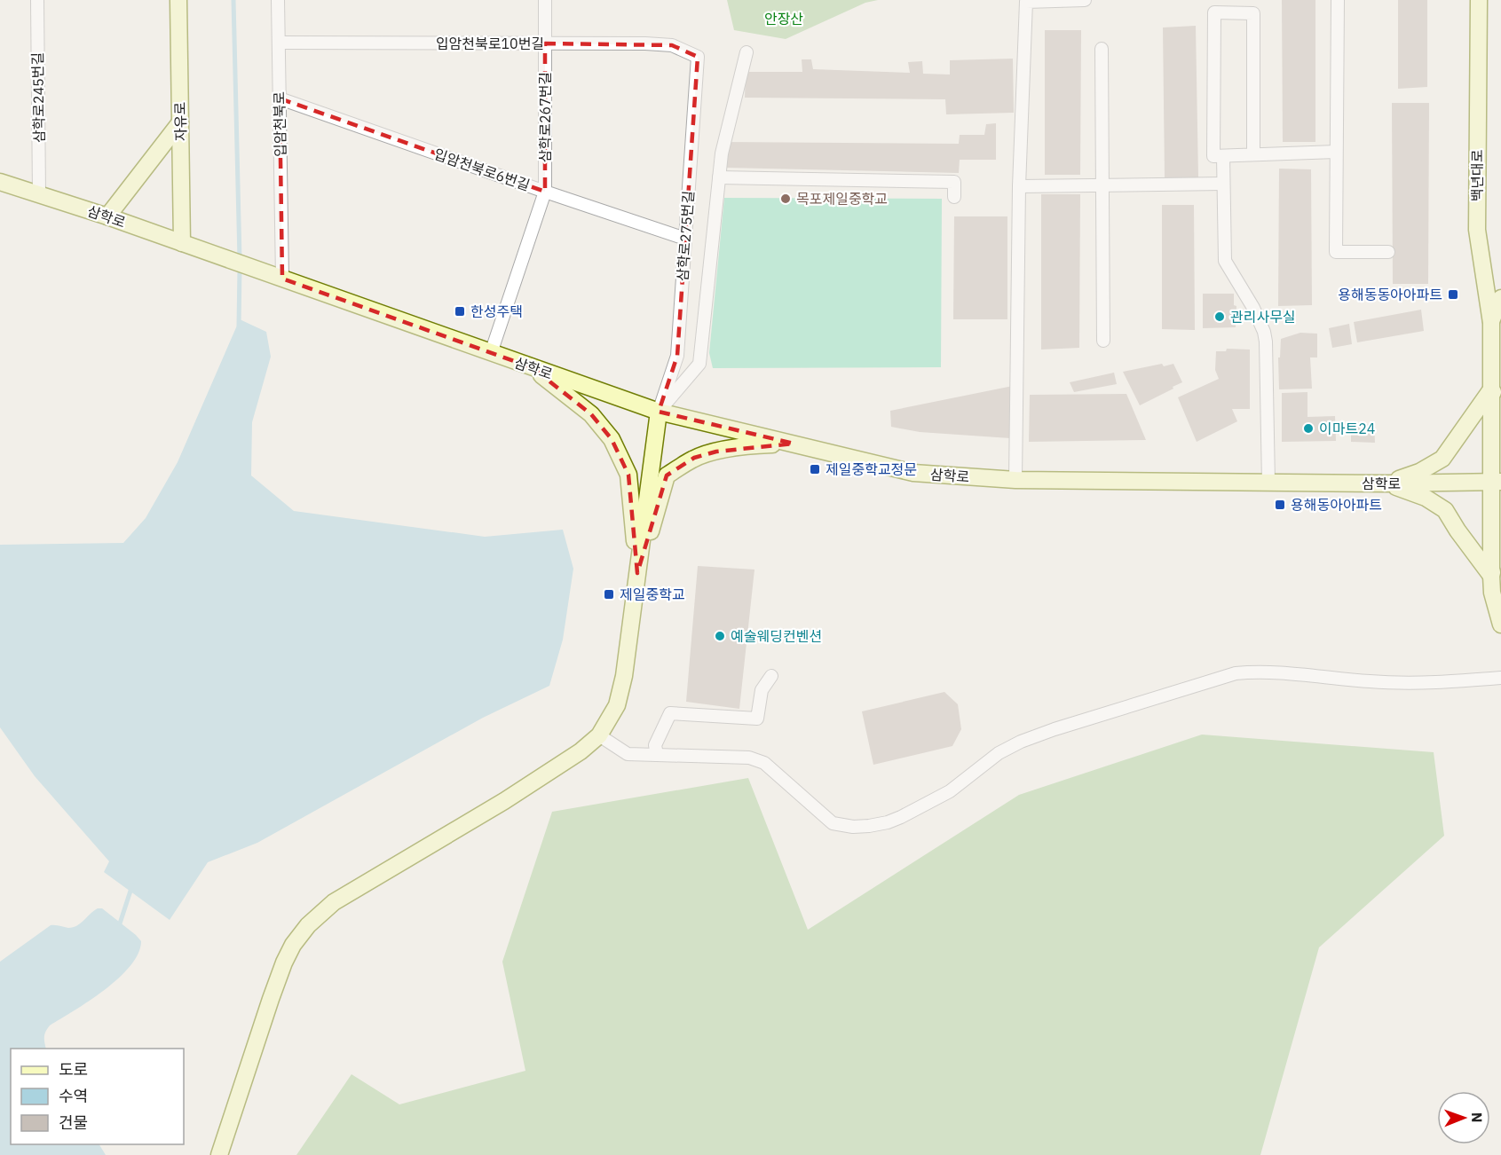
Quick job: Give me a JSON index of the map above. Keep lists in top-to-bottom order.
{
  "streets": {
    "street": [
      "입암천북로10번길",
      "삼학로245번길",
      "삼학로267번길",
      "자유로",
      "입암천북로",
      "입암천북로6번길",
      "백년대로",
      "삼학로",
      "삼학로275번길"
    ]
  },
  "crossings": [
    ["입암천북로10번길", "삼학로267번길"],
    ["입암천북로10번길", "입암천북로"],
    ["입암천북로10번길", "삼학로275번길"],
    ["삼학로245번길", "삼학로"],
    ["삼학로267번길", "입암천북로6번길"],
    ["삼학로267번길", "삼학로"],
    ["자유로", "삼학로"],
    ["입암천북로", "입암천북로6번길"],
    ["입암천북로", "삼학로"],
    ["입암천북로6번길", "삼학로275번길"],
    ["삼학로", "삼학로275번길"]
  ],
  "parks": ["안장산"],
  "places": {
    "other": [
      "목포제일중학교",
      "관리사무실",
      "이마트24",
      "예술웨딩컨벤션"
    ],
    "transit": [
      "용해동동아아파트",
      "한성주택",
      "제일중학교정문",
      "용해동아아파트",
      "제일중학교"
    ]
  },
  "legend": ["도로", "수역", "건물"],
  "north": "right"
}
